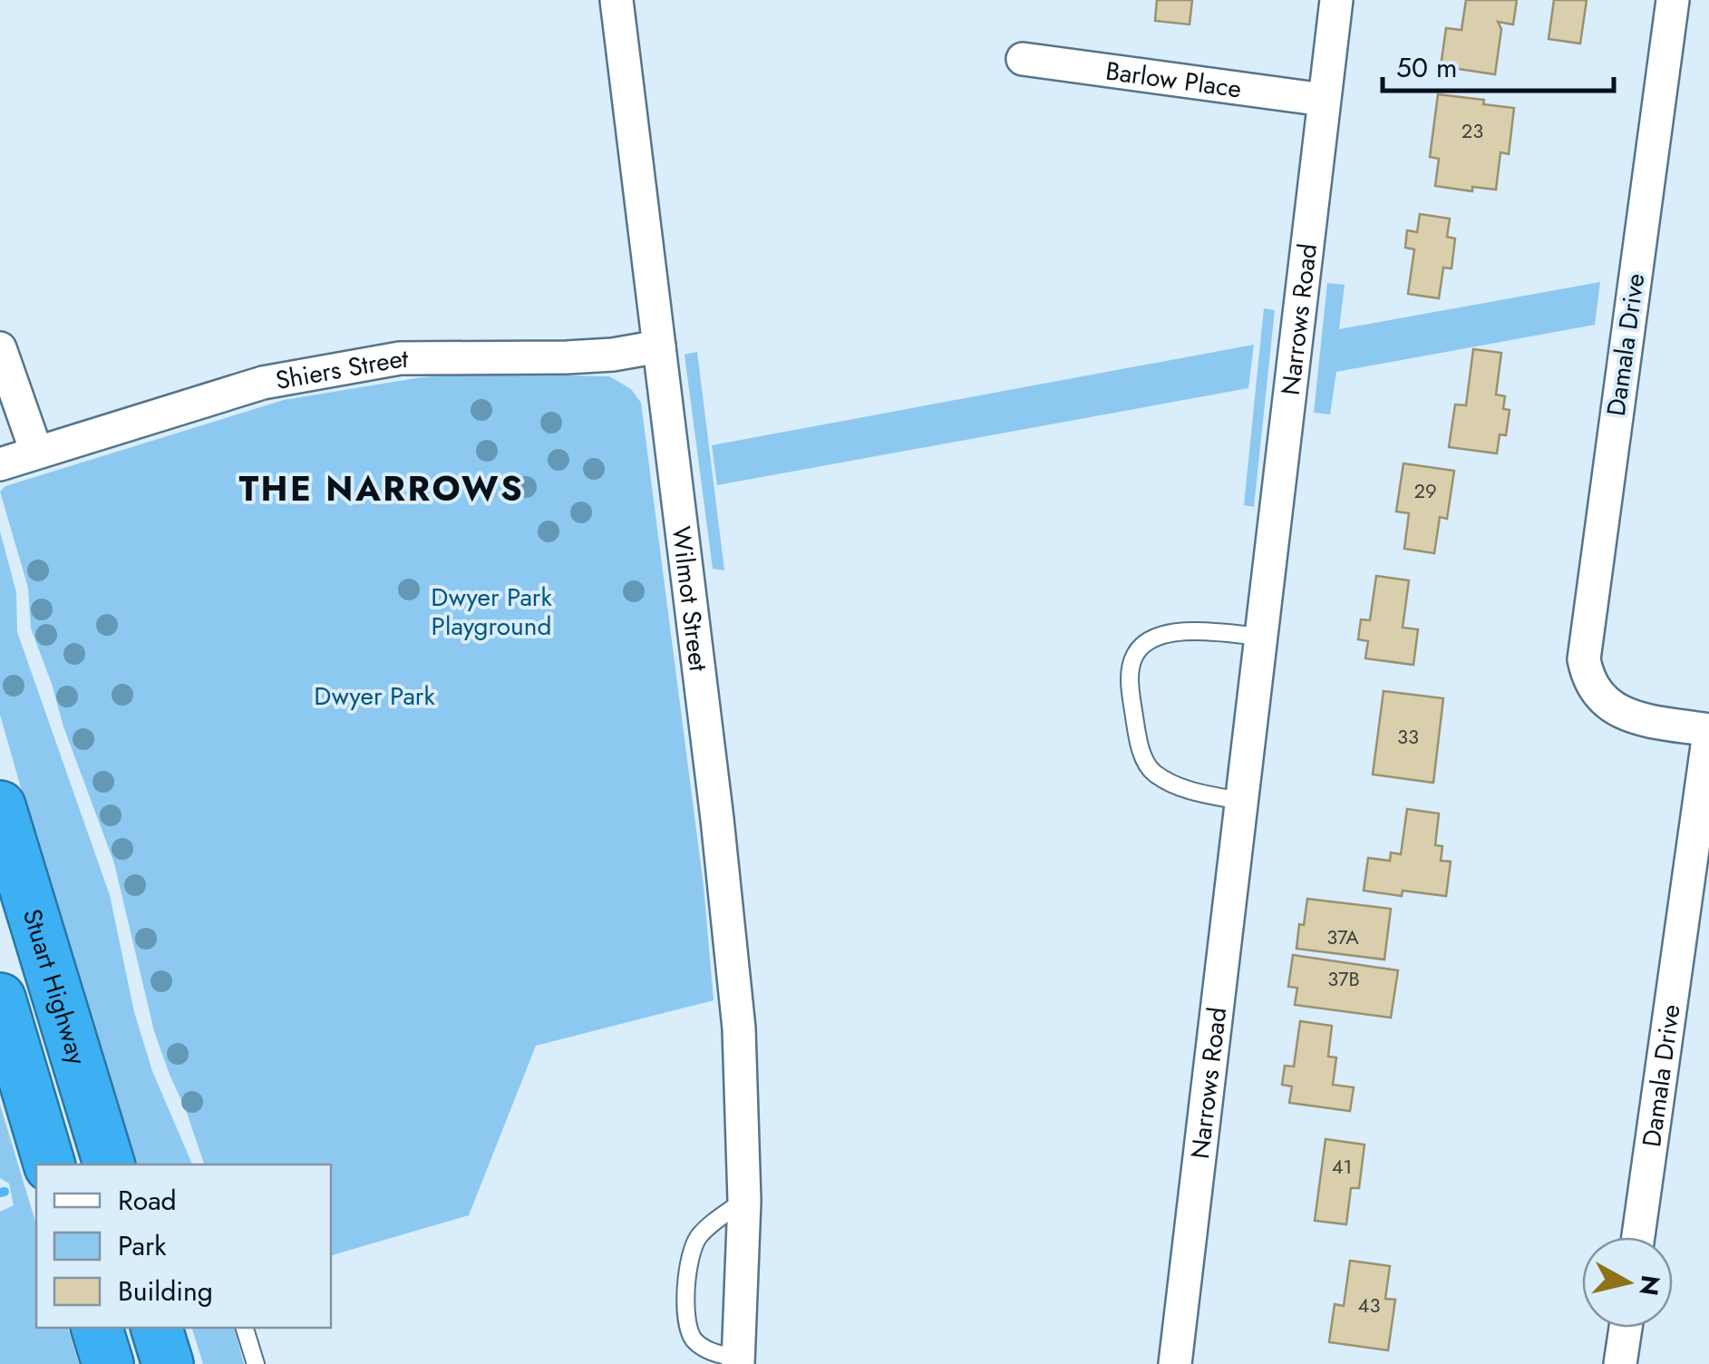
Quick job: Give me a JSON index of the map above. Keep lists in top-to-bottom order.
{
  "streets": {
    "highway": ["Stuart Highway"],
    "street": [
      "Barlow Place",
      "Narrows Road",
      "Damala Drive",
      "Shiers Street",
      "Wilmot Street"
    ]
  },
  "crossings": [
    ["Barlow Place", "Narrows Road"],
    ["Shiers Street", "Wilmot Street"]
  ],
  "districts": ["THE NARROWS"],
  "parks": ["Dwyer Park Playground", "Dwyer Park"],
  "house_numbers": [
    "23",
    "29",
    "33",
    "37A",
    "37B",
    "41",
    "43"
  ],
  "legend": ["Road", "Park", "Building"],
  "scale_bar": "50 m",
  "north": "right"
}
